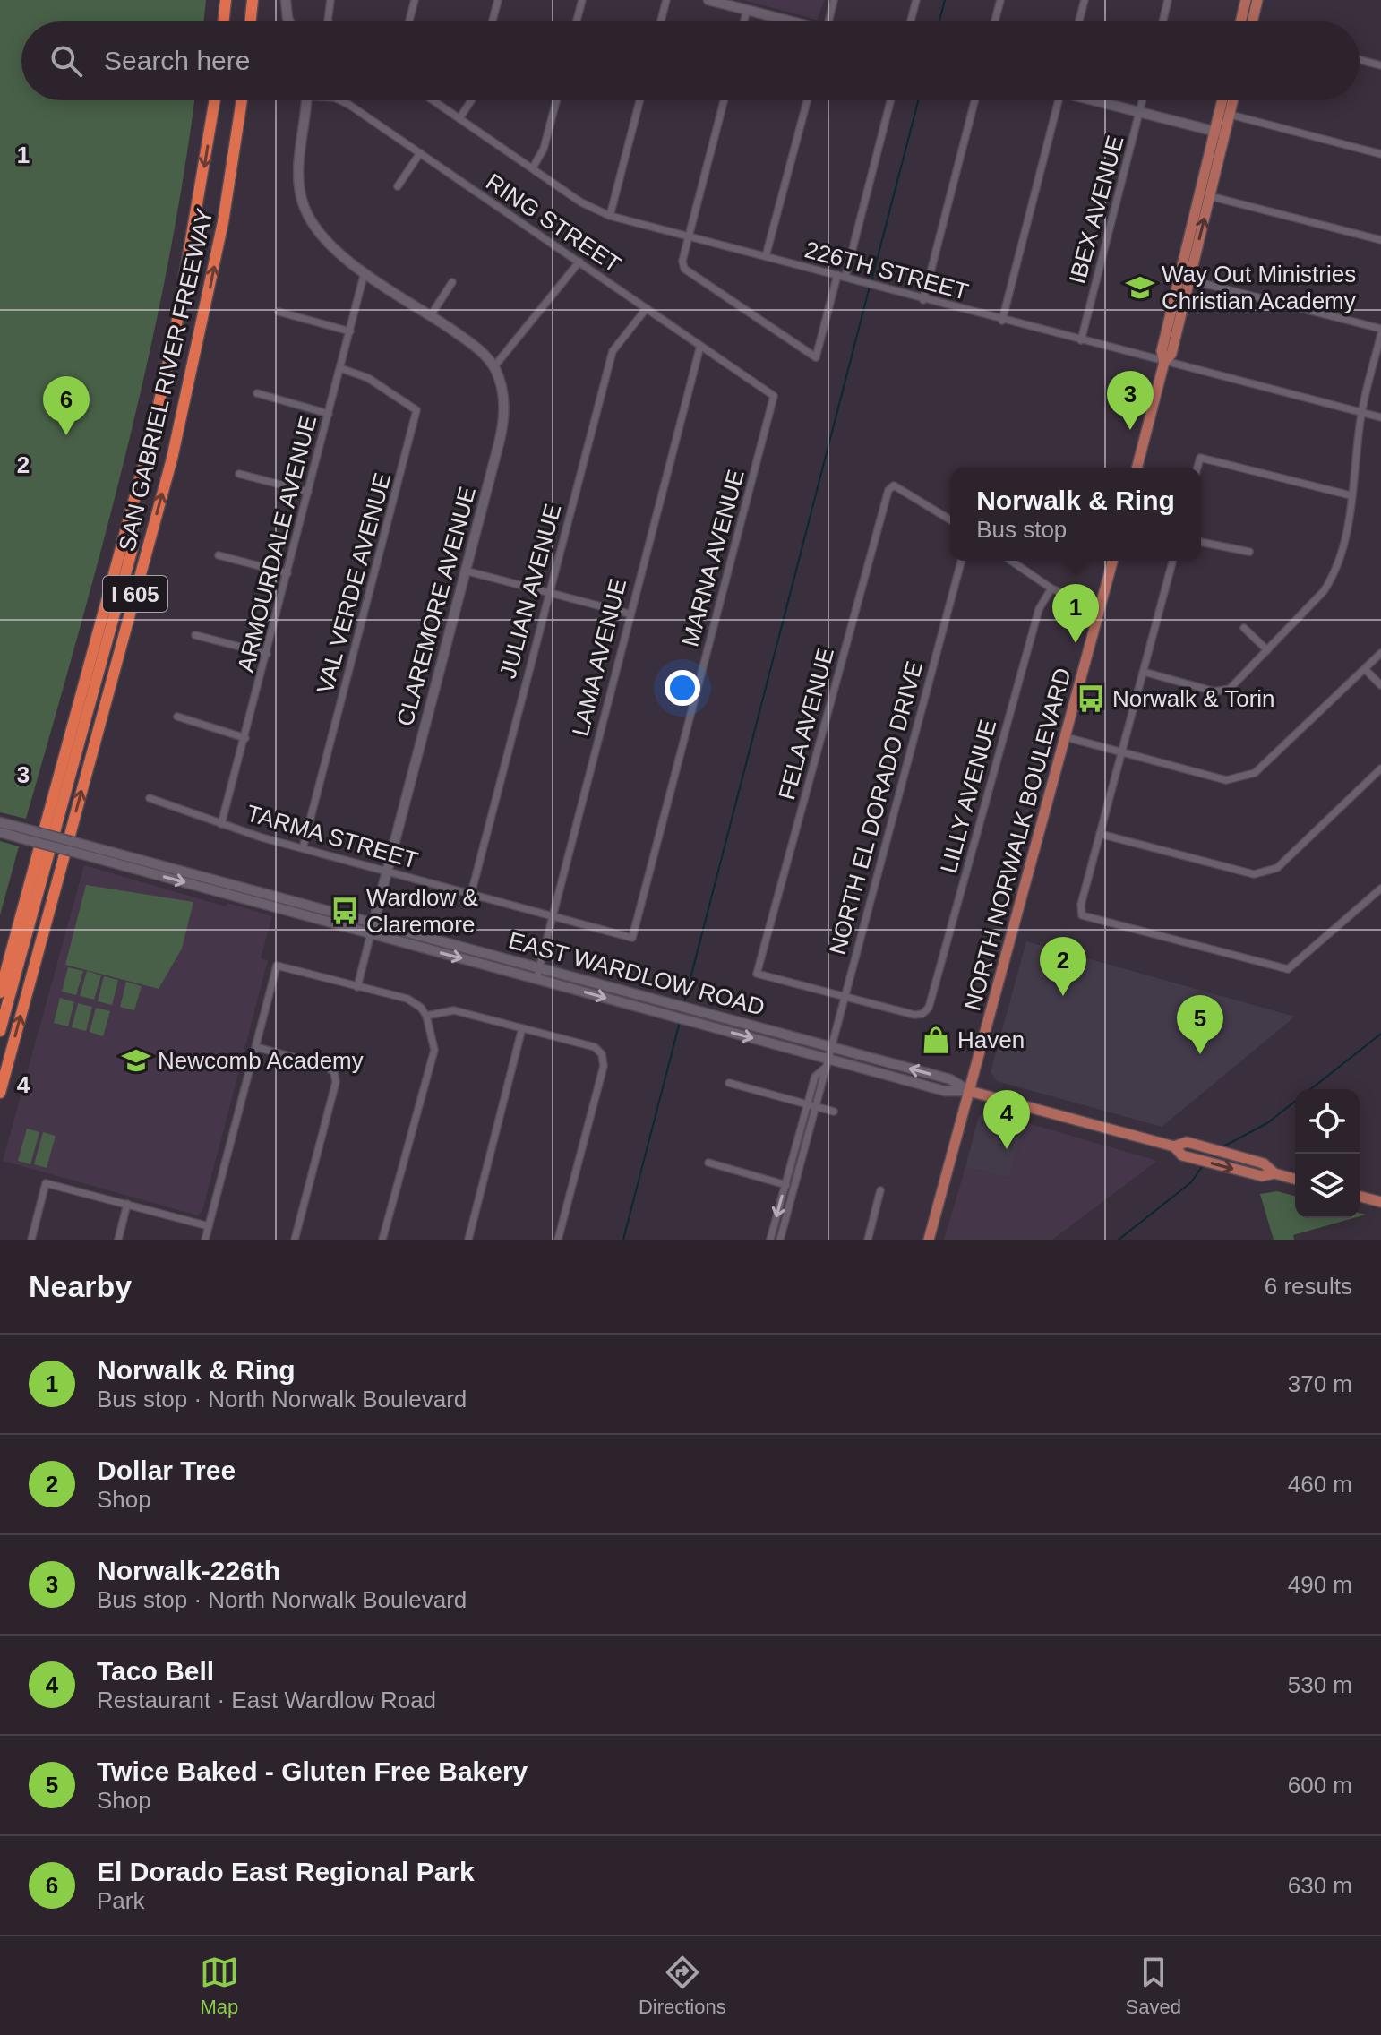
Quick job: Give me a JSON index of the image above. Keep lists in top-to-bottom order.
{
  "streets": {
    "highway": ["SAN GABRIEL RIVER FREEWAY", "I 605"],
    "main road": ["CLAREMORE AVENUE", "NORTH NORWALK BOULEVARD", "EAST WARDLOW ROAD"],
    "street": [
      "IBEX AVENUE",
      "RING STREET",
      "226TH STREET",
      "ARMOURDALE AVENUE",
      "MARNA AVENUE",
      "VAL VERDE AVENUE",
      "JULIAN AVENUE",
      "LAMA AVENUE",
      "FELA AVENUE",
      "LILLY AVENUE",
      "NORTH EL DORADO DRIVE",
      "TARMA STREET"
    ]
  },
  "crossings": [
    ["IBEX AVENUE", "226TH STREET"],
    ["RING STREET", "MARNA AVENUE"],
    ["RING STREET", "JULIAN AVENUE"],
    ["RING STREET", "LAMA AVENUE"],
    ["SAN GABRIEL RIVER FREEWAY", "I 605"],
    ["ARMOURDALE AVENUE", "VAL VERDE AVENUE"],
    ["ARMOURDALE AVENUE", "TARMA STREET"],
    ["MARNA AVENUE", "TARMA STREET"],
    ["VAL VERDE AVENUE", "TARMA STREET"],
    ["JULIAN AVENUE", "TARMA STREET"],
    ["CLAREMORE AVENUE", "TARMA STREET"],
    ["CLAREMORE AVENUE", "EAST WARDLOW ROAD"],
    ["LAMA AVENUE", "TARMA STREET"],
    ["LAMA AVENUE", "EAST WARDLOW ROAD"],
    ["FELA AVENUE", "LILLY AVENUE"],
    ["FELA AVENUE", "NORTH EL DORADO DRIVE"],
    ["LILLY AVENUE", "NORTH EL DORADO DRIVE"],
    ["NORTH EL DORADO DRIVE", "EAST WARDLOW ROAD"],
    ["NORTH NORWALK BOULEVARD", "EAST WARDLOW ROAD"]
  ],
  "places": {
    "school or university": ["Way Out Ministries Christian Academy", "Newcomb Academy"],
    "bus stop": ["Norwalk & Torin", "Wardlow & Claremore"],
    "shop": ["Haven"]
  },
  "page": {
    "search": "Search here",
    "pins": [
      "3",
      "6",
      "1",
      "2",
      "5",
      "4"
    ],
    "popup": ["Norwalk & Ring", "Bus stop"],
    "heading": ["Nearby", "6 results"],
    "list": [
      {
        "mark": "1",
        "name": "Norwalk & Ring",
        "note": "Bus stop · North Norwalk Boulevard",
        "value": "370 m"
      },
      {
        "mark": "2",
        "name": "Dollar Tree",
        "note": "Shop",
        "value": "460 m"
      },
      {
        "mark": "3",
        "name": "Norwalk-226th",
        "note": "Bus stop · North Norwalk Boulevard",
        "value": "490 m"
      },
      {
        "mark": "4",
        "name": "Taco Bell",
        "note": "Restaurant · East Wardlow Road",
        "value": "530 m"
      },
      {
        "mark": "5",
        "name": "Twice Baked - Gluten Free Bakery",
        "note": "Shop",
        "value": "600 m"
      },
      {
        "mark": "6",
        "name": "El Dorado East Regional Park",
        "note": "Park",
        "value": "630 m"
      }
    ],
    "nav": ["Map", "Directions", "Saved"]
  },
  "grid": {
    "rows": [
      "1",
      "2",
      "3",
      "4"
    ]
  }
}
